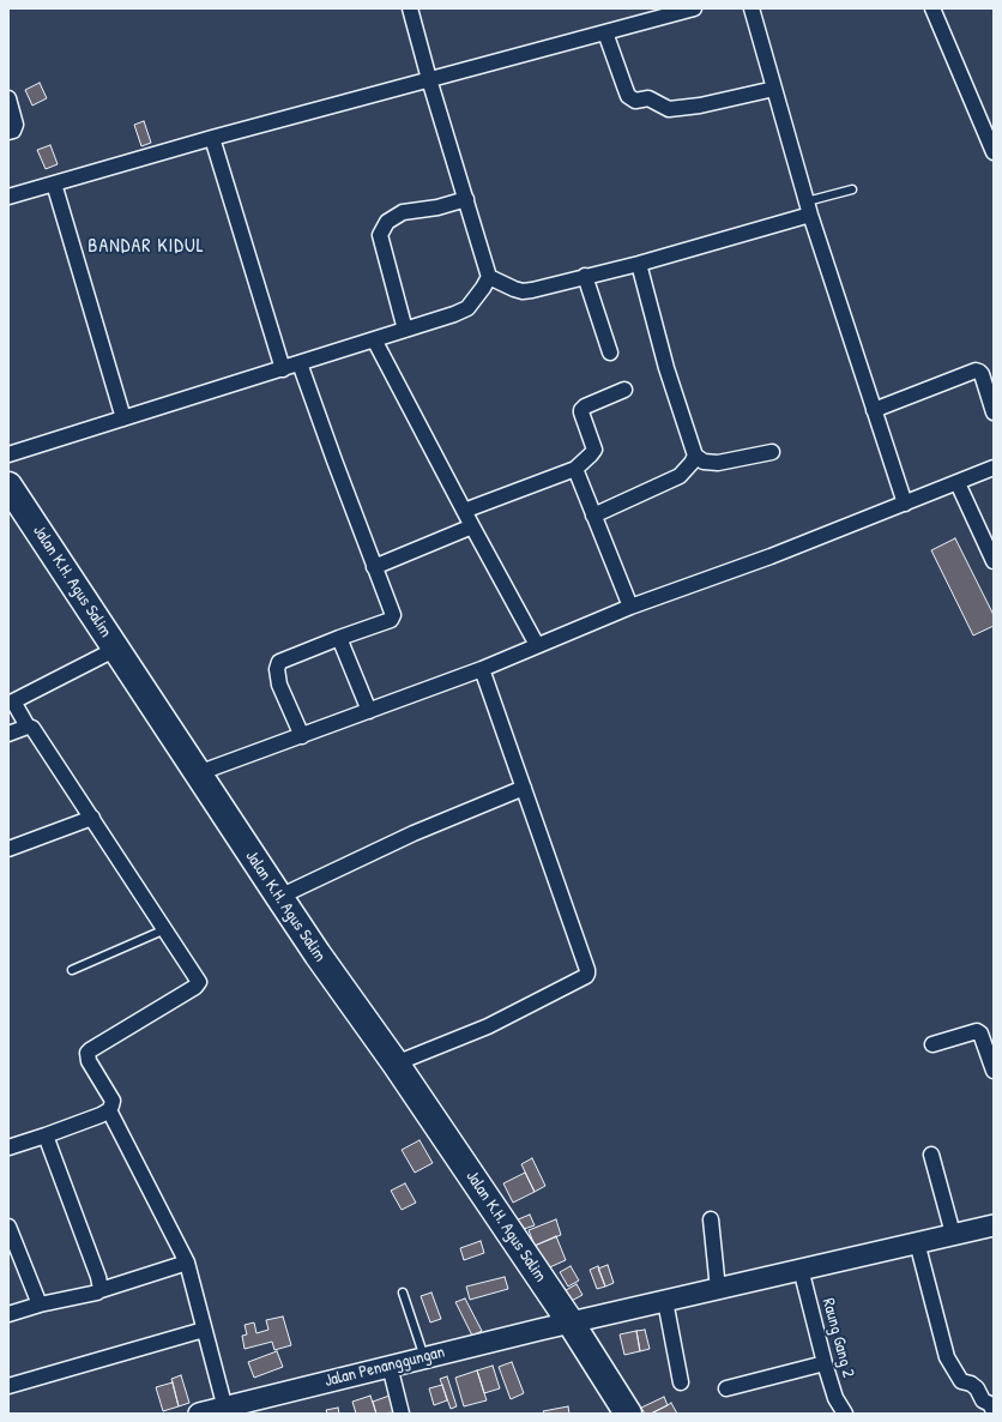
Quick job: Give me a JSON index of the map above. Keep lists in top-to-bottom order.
{
  "streets": {
    "highway": ["Jalan K.H. Agus Salim"],
    "main road": ["Jalan Penanggungan"],
    "street": ["Raung Gang 2"]
  },
  "crossings": [
    ["Jalan K.H. Agus Salim", "Jalan Penanggungan"],
    ["Raung Gang 2", "Jalan Penanggungan"]
  ],
  "districts": ["BANDAR KIDUL"]
}
